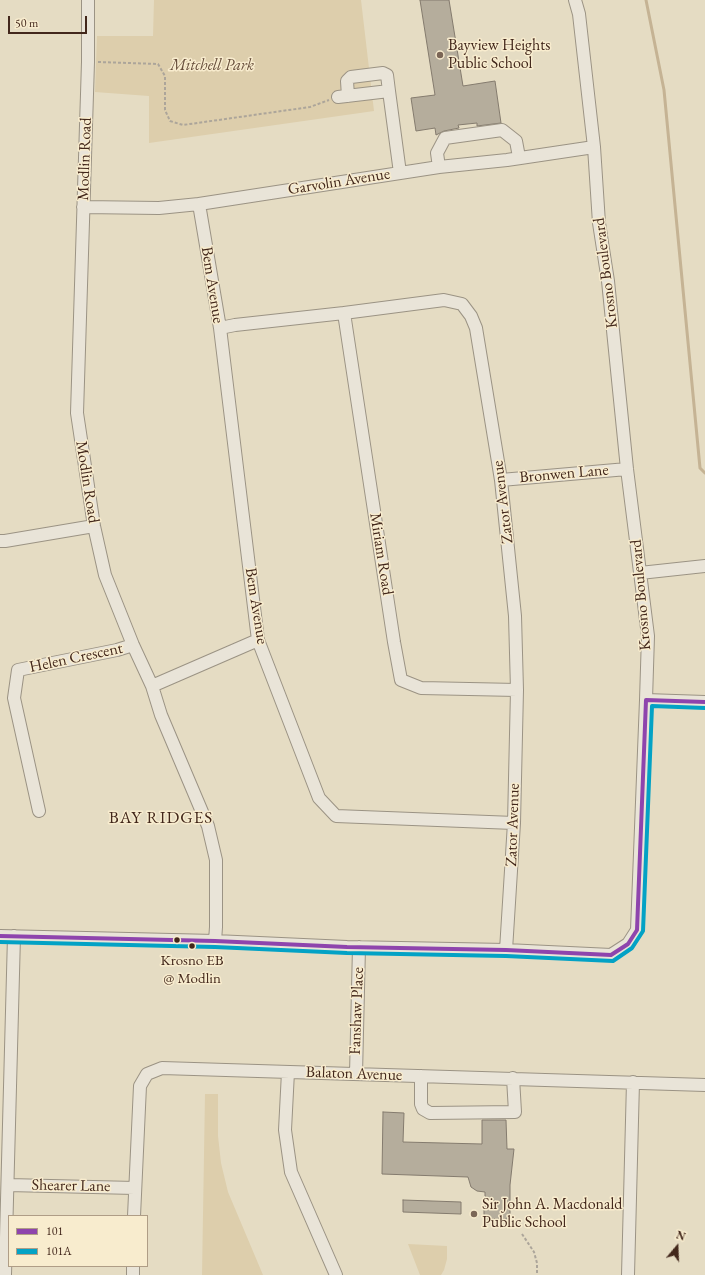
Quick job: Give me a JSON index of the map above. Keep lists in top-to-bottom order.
{
  "streets": {
    "street": [
      "Modlin Road",
      "Garvolin Avenue",
      "Krosno Boulevard",
      "Bem Avenue",
      "Bronwen Lane",
      "Zator Avenue",
      "Miriam Road",
      "Helen Crescent",
      "Fanshaw Place",
      "Balaton Avenue",
      "Shearer Lane"
    ]
  },
  "crossings": [
    ["Modlin Road", "Garvolin Avenue"],
    ["Modlin Road", "Krosno Boulevard"],
    ["Modlin Road", "Helen Crescent"],
    ["Garvolin Avenue", "Krosno Boulevard"],
    ["Garvolin Avenue", "Bem Avenue"],
    ["Krosno Boulevard", "Bronwen Lane"],
    ["Krosno Boulevard", "Zator Avenue"],
    ["Krosno Boulevard", "Fanshaw Place"],
    ["Bem Avenue", "Zator Avenue"],
    ["Bronwen Lane", "Zator Avenue"],
    ["Zator Avenue", "Miriam Road"],
    ["Fanshaw Place", "Balaton Avenue"],
    ["Balaton Avenue", "Shearer Lane"]
  ],
  "districts": ["BAY RIDGES"],
  "parks": ["Mitchell Park"],
  "places": ["Bayview Heights Public School", "Krosno EB @ Modlin", "Sir John A. Macdonald Public School"],
  "lines": ["transit line 101", "transit line 101A"],
  "legend": ["101", "101A"],
  "scale_bar": "50 m",
  "north": "top"
}
